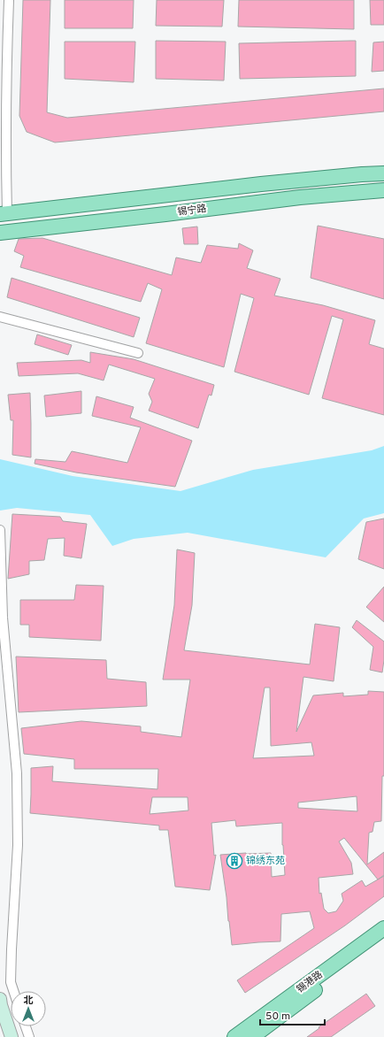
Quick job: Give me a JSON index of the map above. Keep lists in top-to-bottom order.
{
  "streets": {
    "main road": ["锡宁路", "锡港路"]
  },
  "places": {
    "building": ["锦绣东苑"]
  },
  "scale_bar": "50 m",
  "north": "top"
}
